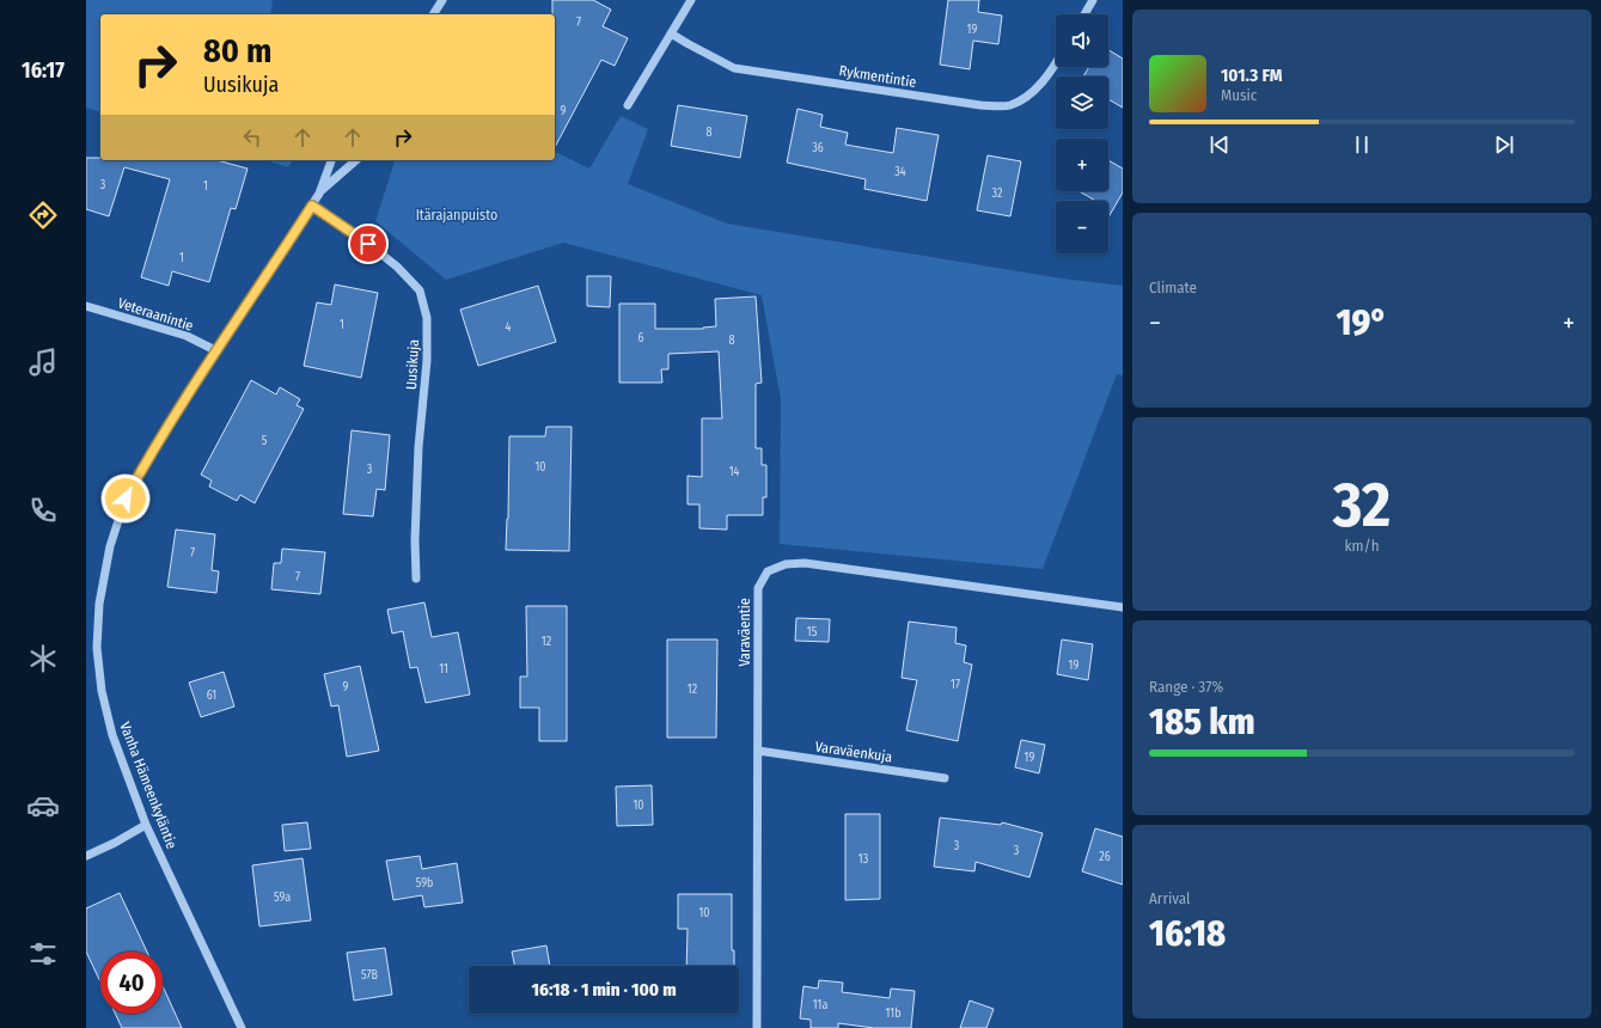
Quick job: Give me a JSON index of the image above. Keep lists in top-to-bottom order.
{
  "streets": {
    "street": [
      "Rykmentintie",
      "Veteraanintie",
      "Uusikuja",
      "Varaväentie",
      "Varaväenkuja",
      "Vanha Hämeenkyläntie"
    ]
  },
  "crossings": [
    ["Veteraanintie", "Vanha Hämeenkyläntie"],
    ["Uusikuja", "Vanha Hämeenkyläntie"],
    ["Varaväentie", "Varaväenkuja"]
  ],
  "parks": ["Itärajanpuisto"],
  "house_numbers": [
    "7",
    "19",
    "9",
    "8",
    "36",
    "34",
    "3",
    "1",
    "32",
    "1",
    "1",
    "4",
    "6",
    "8",
    "5",
    "10",
    "3",
    "14",
    "7",
    "7",
    "15",
    "12",
    "19",
    "11",
    "17",
    "9",
    "12",
    "61",
    "19",
    "10",
    "3",
    "3",
    "26",
    "13",
    "59b",
    "59a",
    "10",
    "57B",
    "11a",
    "11b"
  ],
  "page": {
    "tabs": "16:17",
    "map_buttons": ["+", "−"],
    "turn": ["80 m", "Uusikuja"],
    "song": ["101.3 FM", "Music"],
    "tile": [
      "Climate",
      ["32", "km/h"],
      ["Range · 37%", "185 km"],
      ["Arrival", "16:18"]
    ],
    "heat": ["−", "19°", "+"],
    "limit": "40",
    "trip": "16:18 · 1 min · 100 m"
  }
}
